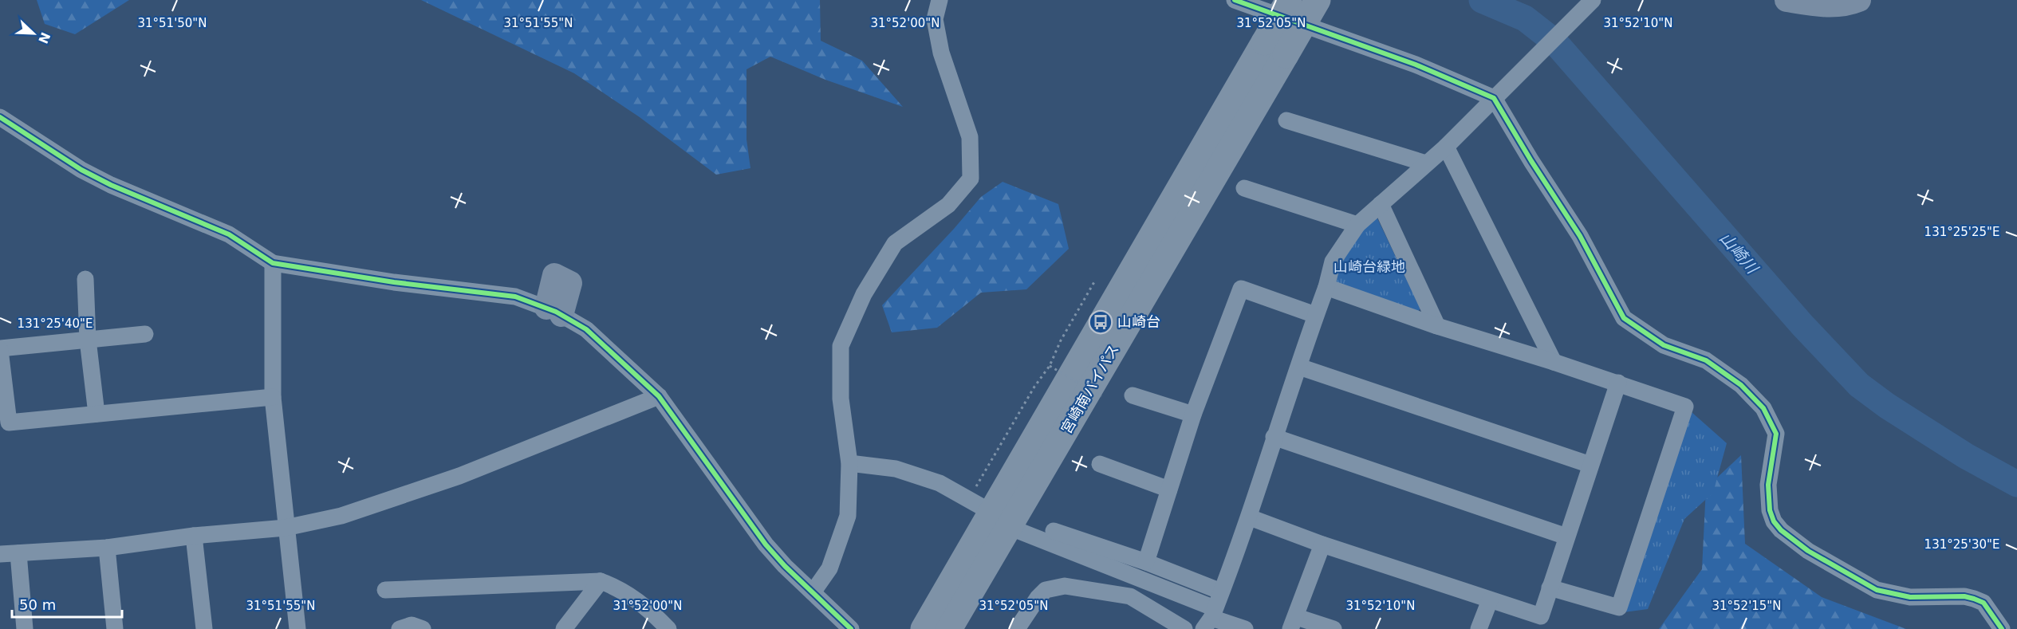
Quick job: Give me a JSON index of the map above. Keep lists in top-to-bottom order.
{
  "streets": {
    "highway": ["宮崎南バイパス"]
  },
  "water": ["山崎川"],
  "parks": ["山崎台緑地"],
  "places": {
    "bus stop": ["山崎台"]
  },
  "scale_bar": "50 m",
  "north": "bottom right",
  "coordinates": [
    "31°51'50\"N",
    "31°51'55\"N",
    "31°52'00\"N",
    "31°52'05\"N",
    "31°52'10\"N",
    "131°25'25\"E",
    "131°25'40\"E",
    "131°25'30\"E",
    "31°52'15\"N"
  ]
}
